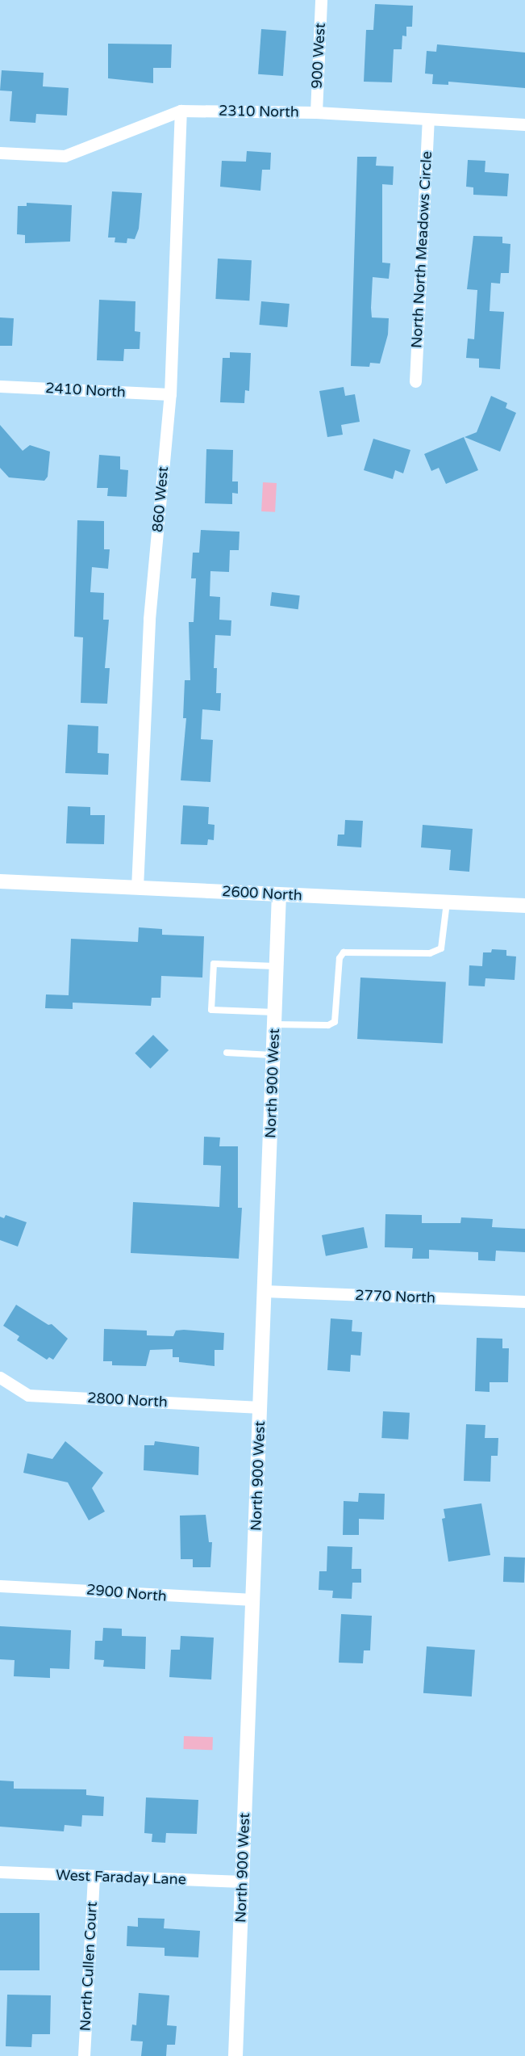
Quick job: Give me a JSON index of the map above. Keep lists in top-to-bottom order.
{
  "streets": {
    "street": [
      "900 West",
      "2310 North",
      "North North Meadows Circle",
      "2410 North",
      "860 West",
      "2600 North",
      "North 900 West",
      "2770 North",
      "2800 North",
      "2900 North",
      "West Faraday Lane",
      "North Cullen Court"
    ]
  },
  "crossings": [
    ["900 West", "2310 North"],
    ["2310 North", "North North Meadows Circle"],
    ["2310 North", "860 West"],
    ["2410 North", "860 West"],
    ["860 West", "2600 North"],
    ["2600 North", "North 900 West"],
    ["North 900 West", "2770 North"],
    ["North 900 West", "2800 North"],
    ["North 900 West", "2900 North"],
    ["North 900 West", "West Faraday Lane"],
    ["West Faraday Lane", "North Cullen Court"]
  ]
}
